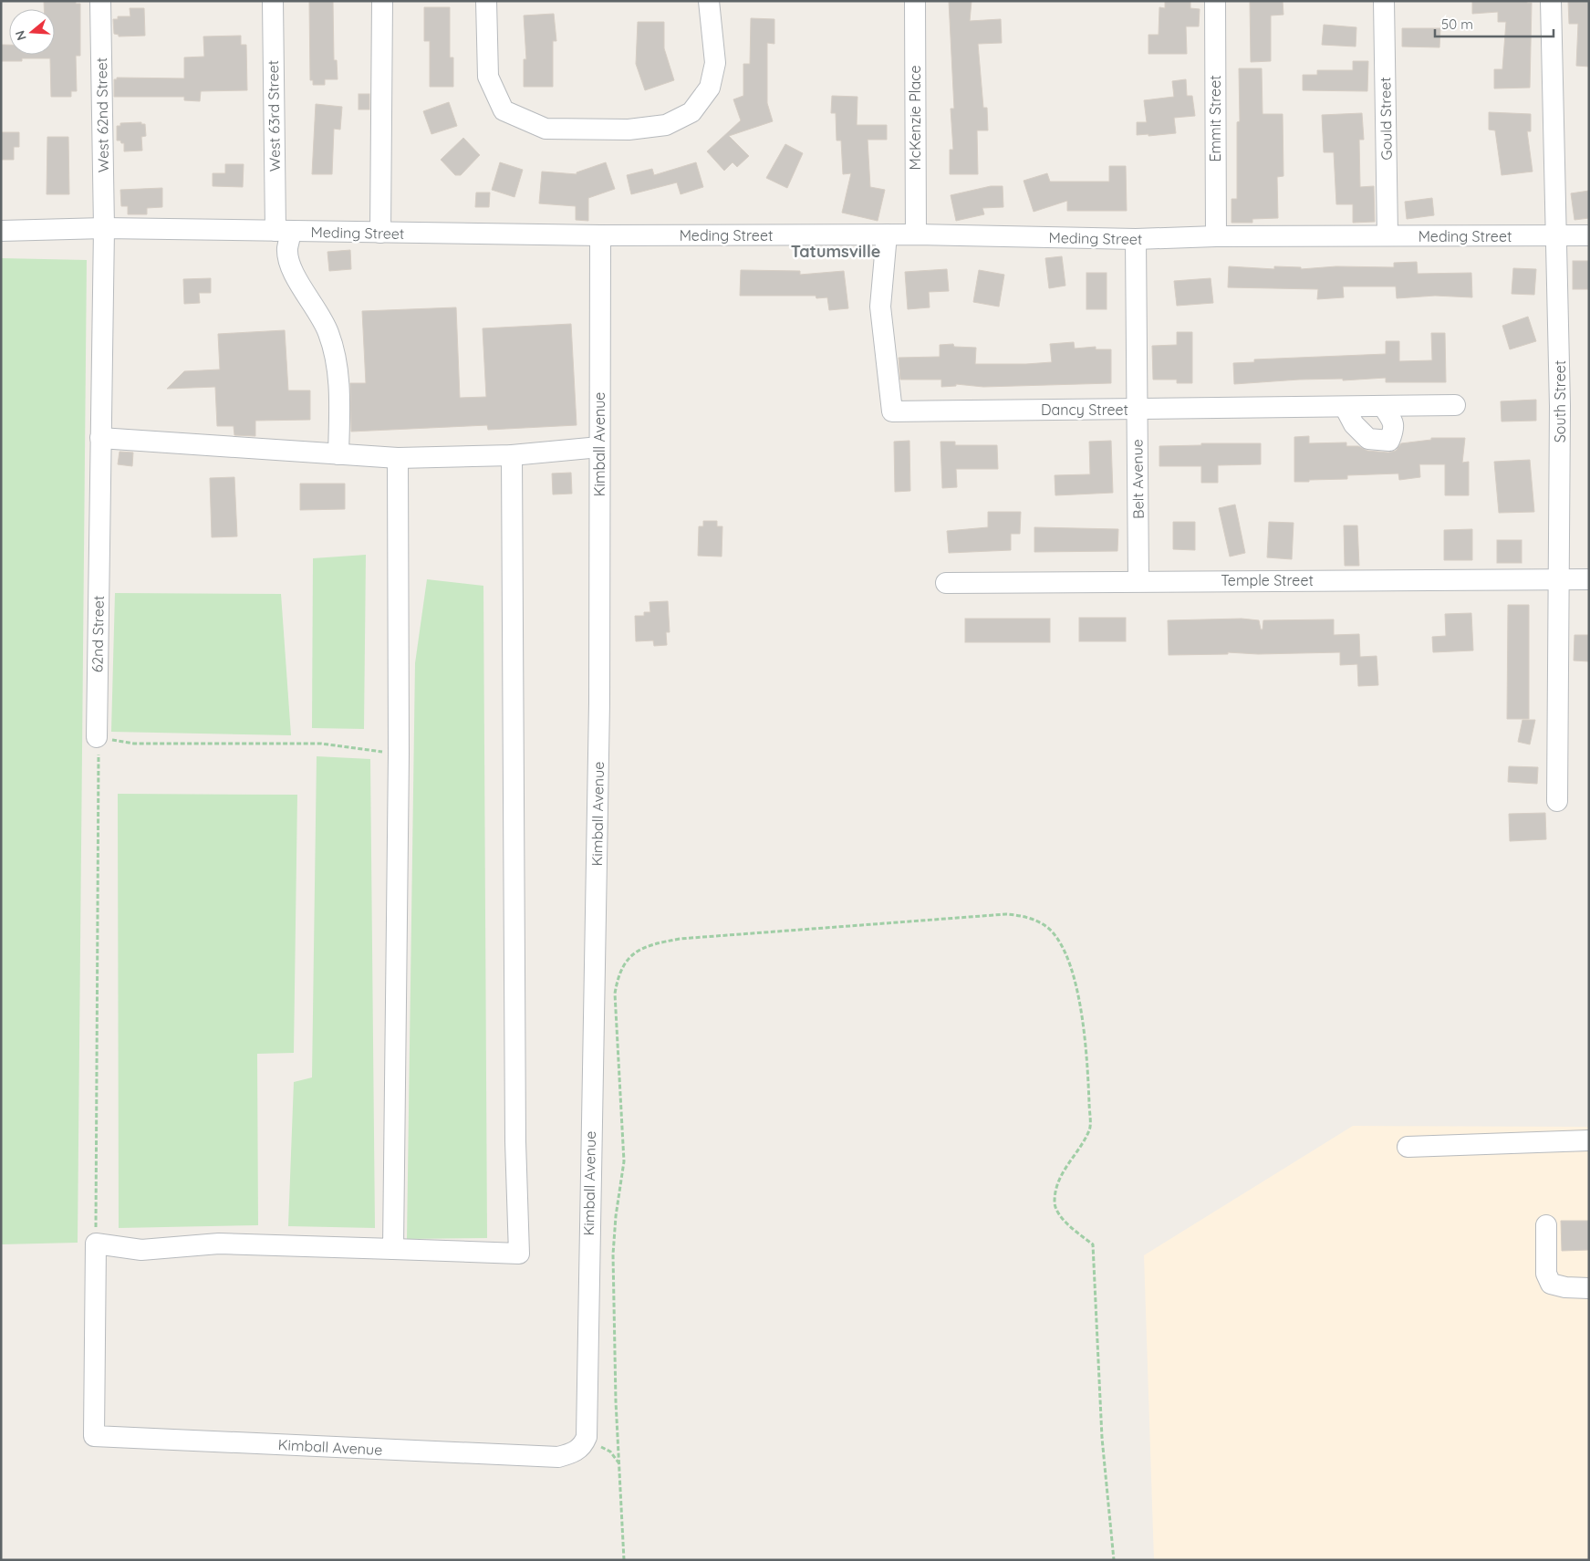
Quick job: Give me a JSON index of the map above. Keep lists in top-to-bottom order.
{
  "streets": {
    "street": [
      "West 62nd Street",
      "West 63rd Street",
      "McKenzie Place",
      "Emmit Street",
      "Gould Street",
      "Meding Street",
      "South Street",
      "Dancy Street",
      "Kimball Avenue",
      "Belt Avenue",
      "Temple Street",
      "62nd Street"
    ]
  },
  "crossings": [
    ["West 62nd Street", "Meding Street"],
    ["West 62nd Street", "62nd Street"],
    ["West 63rd Street", "Meding Street"],
    ["McKenzie Place", "Meding Street"],
    ["Emmit Street", "Meding Street"],
    ["Gould Street", "Meding Street"],
    ["Meding Street", "South Street"],
    ["Meding Street", "Dancy Street"],
    ["Meding Street", "Kimball Avenue"],
    ["Meding Street", "Belt Avenue"],
    ["Meding Street", "62nd Street"],
    ["South Street", "Temple Street"],
    ["Dancy Street", "Belt Avenue"],
    ["Belt Avenue", "Temple Street"]
  ],
  "districts": ["Tatumsville"],
  "scale_bar": "50 m",
  "north": "left"
}
